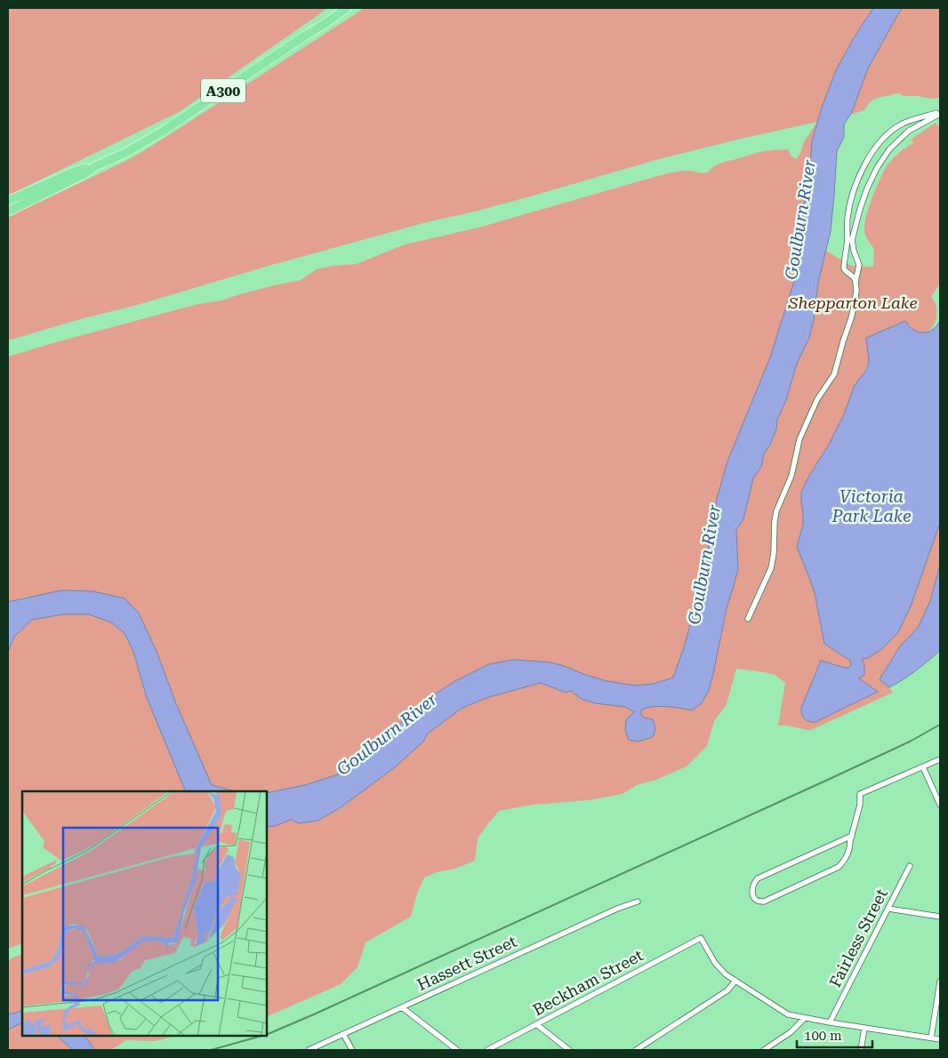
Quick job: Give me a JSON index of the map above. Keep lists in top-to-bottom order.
{
  "streets": {
    "highway": ["A300"],
    "street": ["Fairless Street", "Hassett Street", "Beckham Street"]
  },
  "water": ["Goulburn River", "Victoria Park Lake"],
  "parks": ["Shepparton Lake"],
  "scale_bar": "100 m"
}
